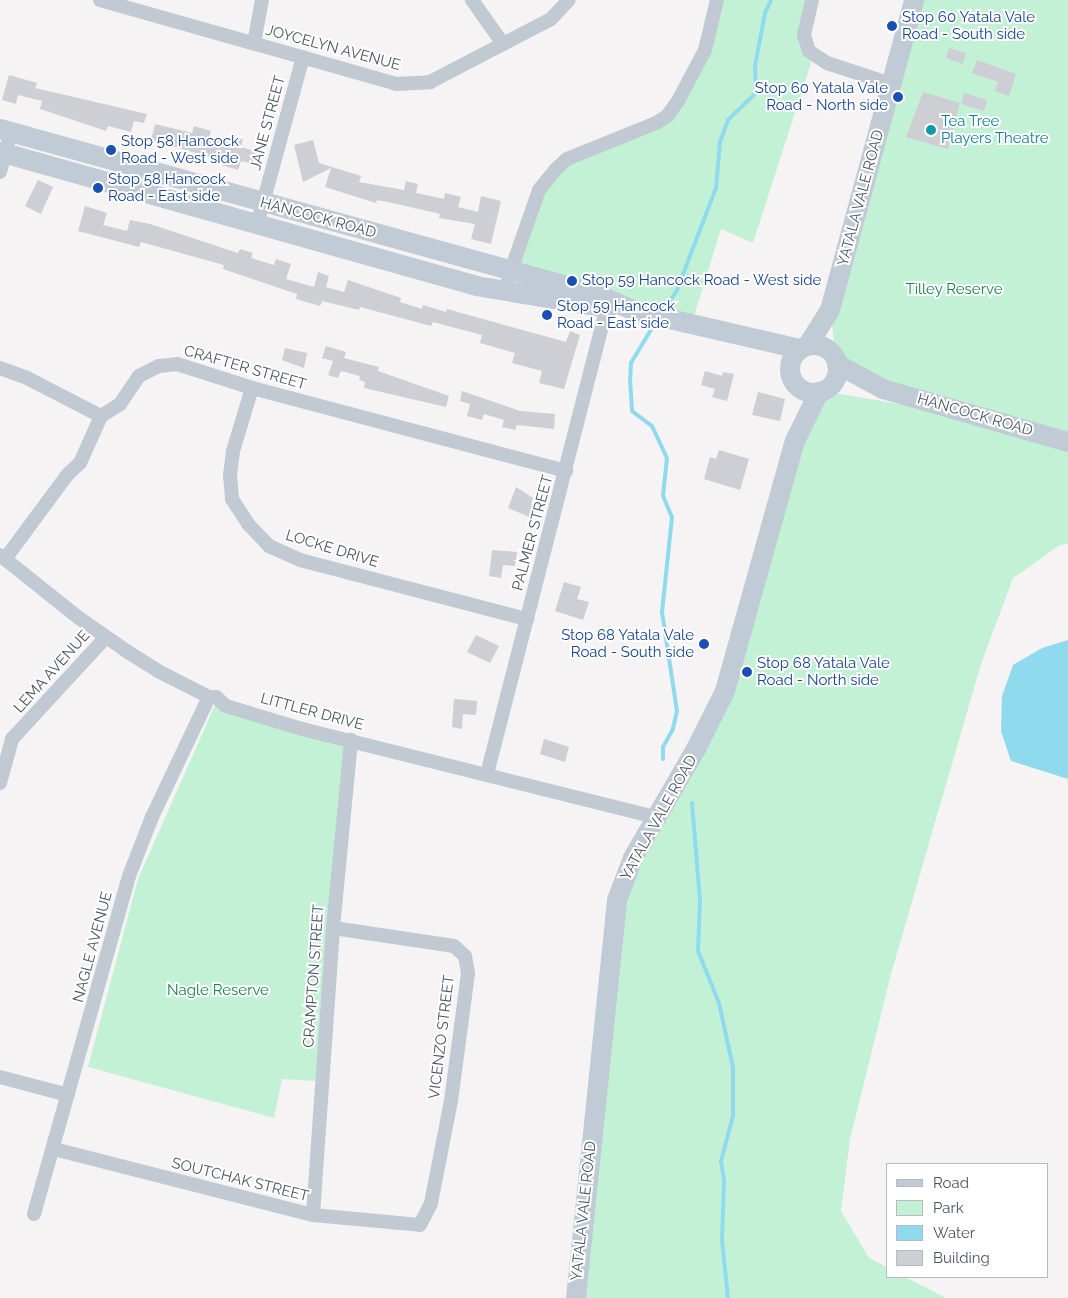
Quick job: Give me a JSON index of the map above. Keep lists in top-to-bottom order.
{
  "streets": {
    "main road": ["YATALA VALE ROAD", "HANCOCK ROAD"],
    "street": [
      "JOYCELYN AVENUE",
      "JANE STREET",
      "CRAFTER STREET",
      "PALMER STREET",
      "LOCKE DRIVE",
      "LEMA AVENUE",
      "LITTLER DRIVE",
      "NAGLE AVENUE",
      "CRAMPTON STREET",
      "VICENZO STREET",
      "SOUTCHAK STREET"
    ]
  },
  "crossings": [
    ["JOYCELYN AVENUE", "JANE STREET"],
    ["JANE STREET", "HANCOCK ROAD"],
    ["YATALA VALE ROAD", "HANCOCK ROAD"],
    ["YATALA VALE ROAD", "LITTLER DRIVE"],
    ["HANCOCK ROAD", "PALMER STREET"],
    ["CRAFTER STREET", "PALMER STREET"],
    ["CRAFTER STREET", "LOCKE DRIVE"],
    ["PALMER STREET", "LOCKE DRIVE"],
    ["PALMER STREET", "LITTLER DRIVE"],
    ["LEMA AVENUE", "LITTLER DRIVE"],
    ["LITTLER DRIVE", "NAGLE AVENUE"],
    ["LITTLER DRIVE", "CRAMPTON STREET"],
    ["NAGLE AVENUE", "SOUTCHAK STREET"],
    ["CRAMPTON STREET", "VICENZO STREET"],
    ["CRAMPTON STREET", "SOUTCHAK STREET"],
    ["VICENZO STREET", "SOUTCHAK STREET"]
  ],
  "parks": ["Tilley Reserve", "Nagle Reserve"],
  "places": [
    "Stop 60 Yatala Vale Road - South side",
    "Stop 60 Yatala Vale Road - North side",
    "Tea Tree Players Theatre",
    "Stop 58 Hancock Road - West side",
    "Stop 58 Hancock Road - East side",
    "Stop 59 Hancock Road - West side",
    "Stop 59 Hancock Road - East side",
    "Stop 68 Yatala Vale Road - South side",
    "Stop 68 Yatala Vale Road - North side"
  ],
  "legend": [
    "Road",
    "Park",
    "Water",
    "Building"
  ]
}
